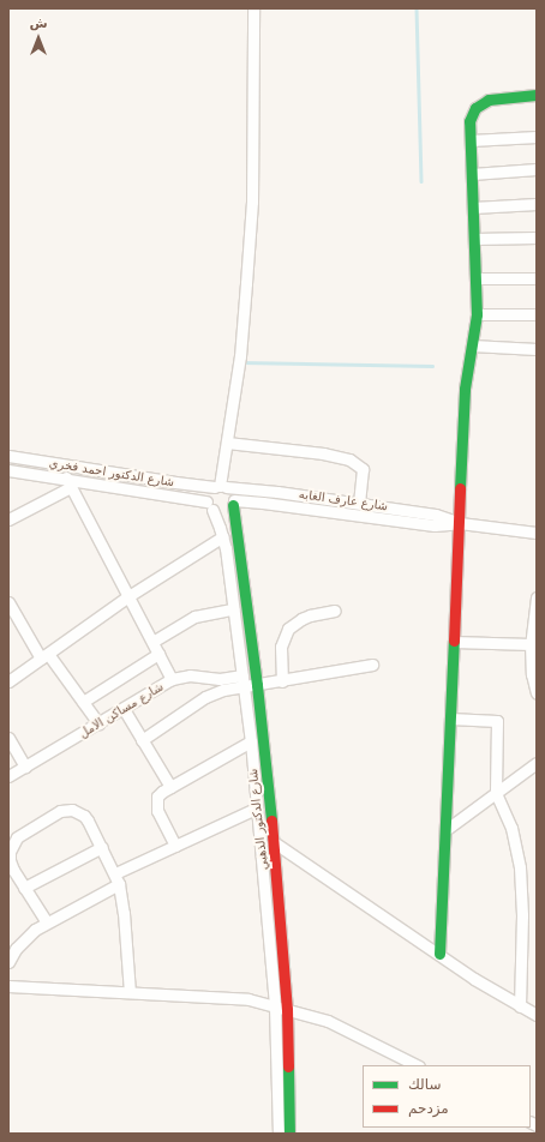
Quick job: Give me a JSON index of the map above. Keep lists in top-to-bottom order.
{
  "streets": {
    "street": [
      "شارع الدكتور احمد فخري",
      "شارع عارف الغابه",
      "شارع مساكن الامل",
      "شارع الدكتور الذهبي"
    ]
  },
  "crossings": [
    ["شارع الدكتور احمد فخري", "شارع عارف الغابه"],
    ["شارع الدكتور احمد فخري", "شارع الدكتور الذهبي"],
    ["شارع عارف الغابه", "شارع الدكتور الذهبي"],
    ["شارع مساكن الامل", "شارع الدكتور الذهبي"]
  ],
  "legend": ["سالك", "مزدحم"],
  "north": "top"
}
